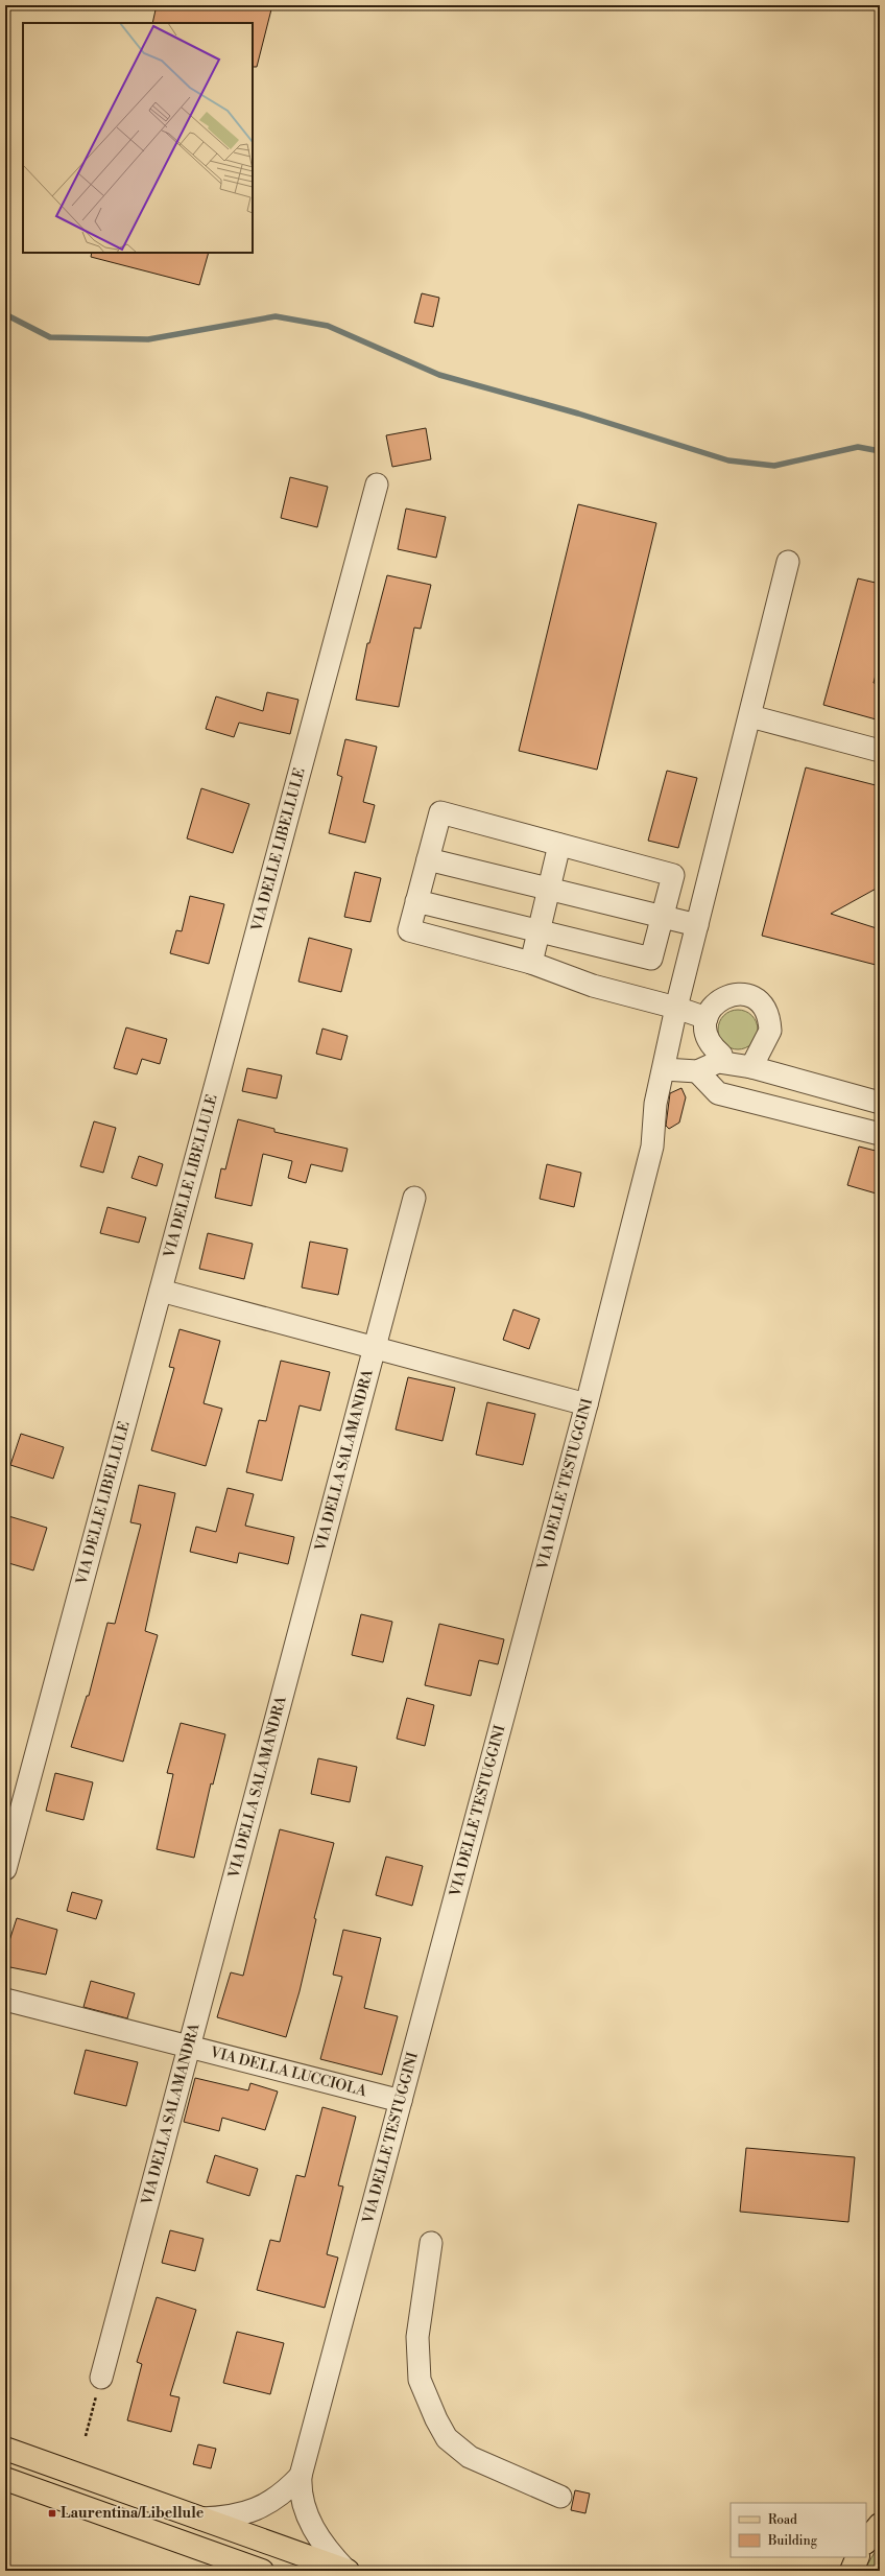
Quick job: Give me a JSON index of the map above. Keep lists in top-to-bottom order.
{
  "streets": {
    "street": [
      "VIA DELLE LIBELLULE",
      "VIA DELLA SALAMANDRA",
      "VIA DELLE TESTUGGINI",
      "VIA DELLA LUCCIOLA"
    ]
  },
  "crossings": [
    ["VIA DELLA SALAMANDRA", "VIA DELLA LUCCIOLA"],
    ["VIA DELLE TESTUGGINI", "VIA DELLA LUCCIOLA"]
  ],
  "places": {
    "transit": ["Laurentina/Libellule"]
  },
  "legend": ["Road", "Building"]
}
